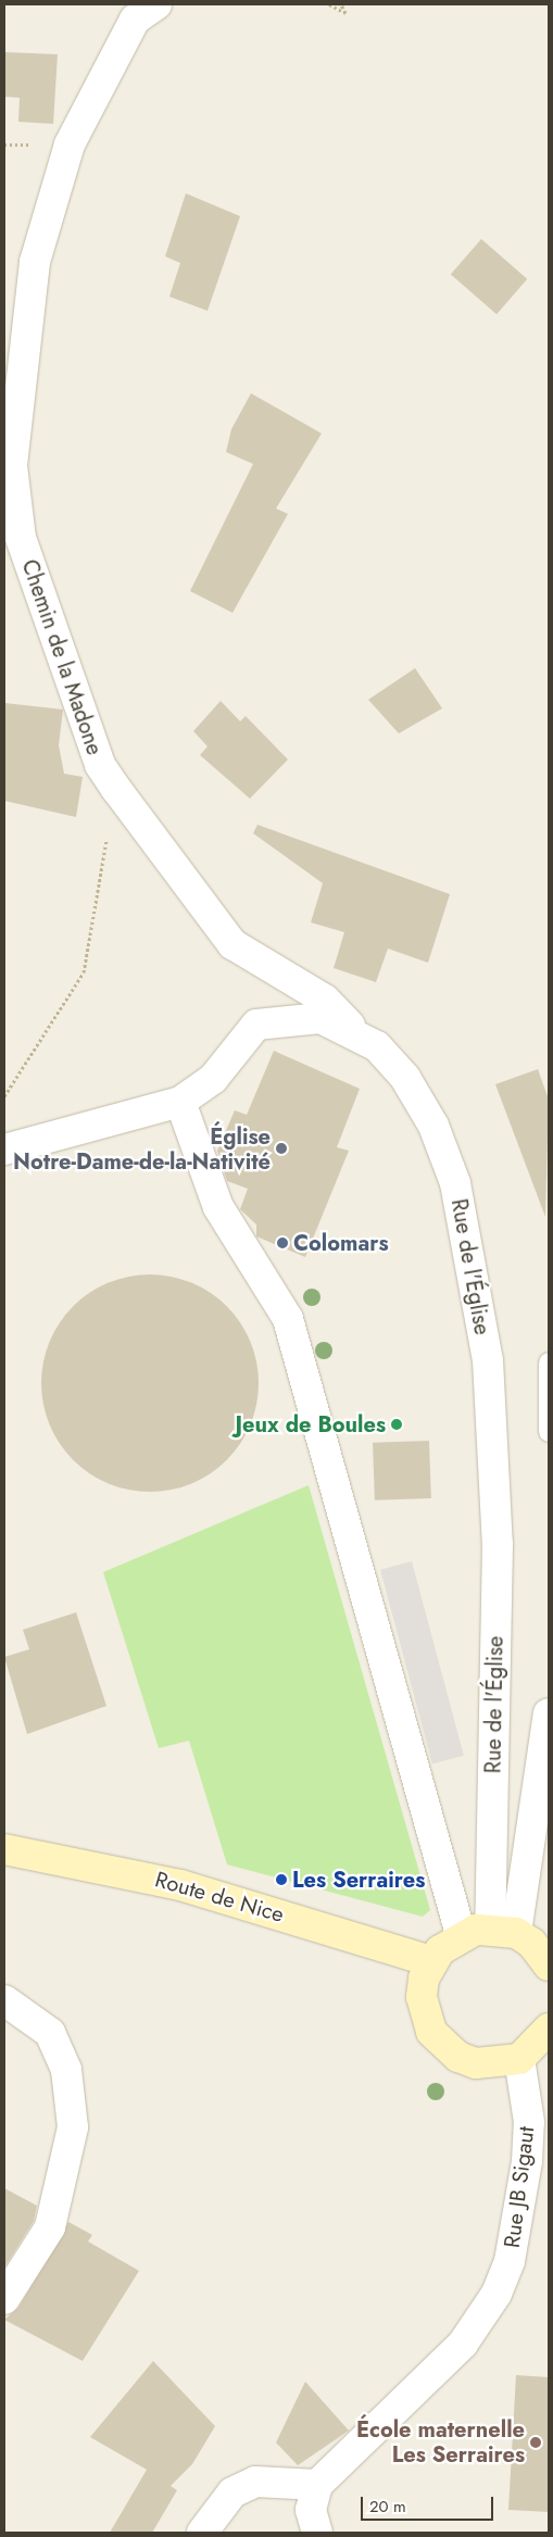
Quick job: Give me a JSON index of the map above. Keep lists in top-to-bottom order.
{
  "streets": {
    "main road": ["Route de Nice"],
    "street": ["Chemin de la Madone", "Rue de l'Église", "Rue JB Sigaut"]
  },
  "crossings": [
    ["Chemin de la Madone", "Rue de l'Église"]
  ],
  "places": [
    "Église Notre-Dame-de-la-Nativité",
    "Colomars",
    "Jeux de Boules",
    "Les Serraires",
    "École maternelle Les Serraires"
  ],
  "scale_bar": "20 m"
}
